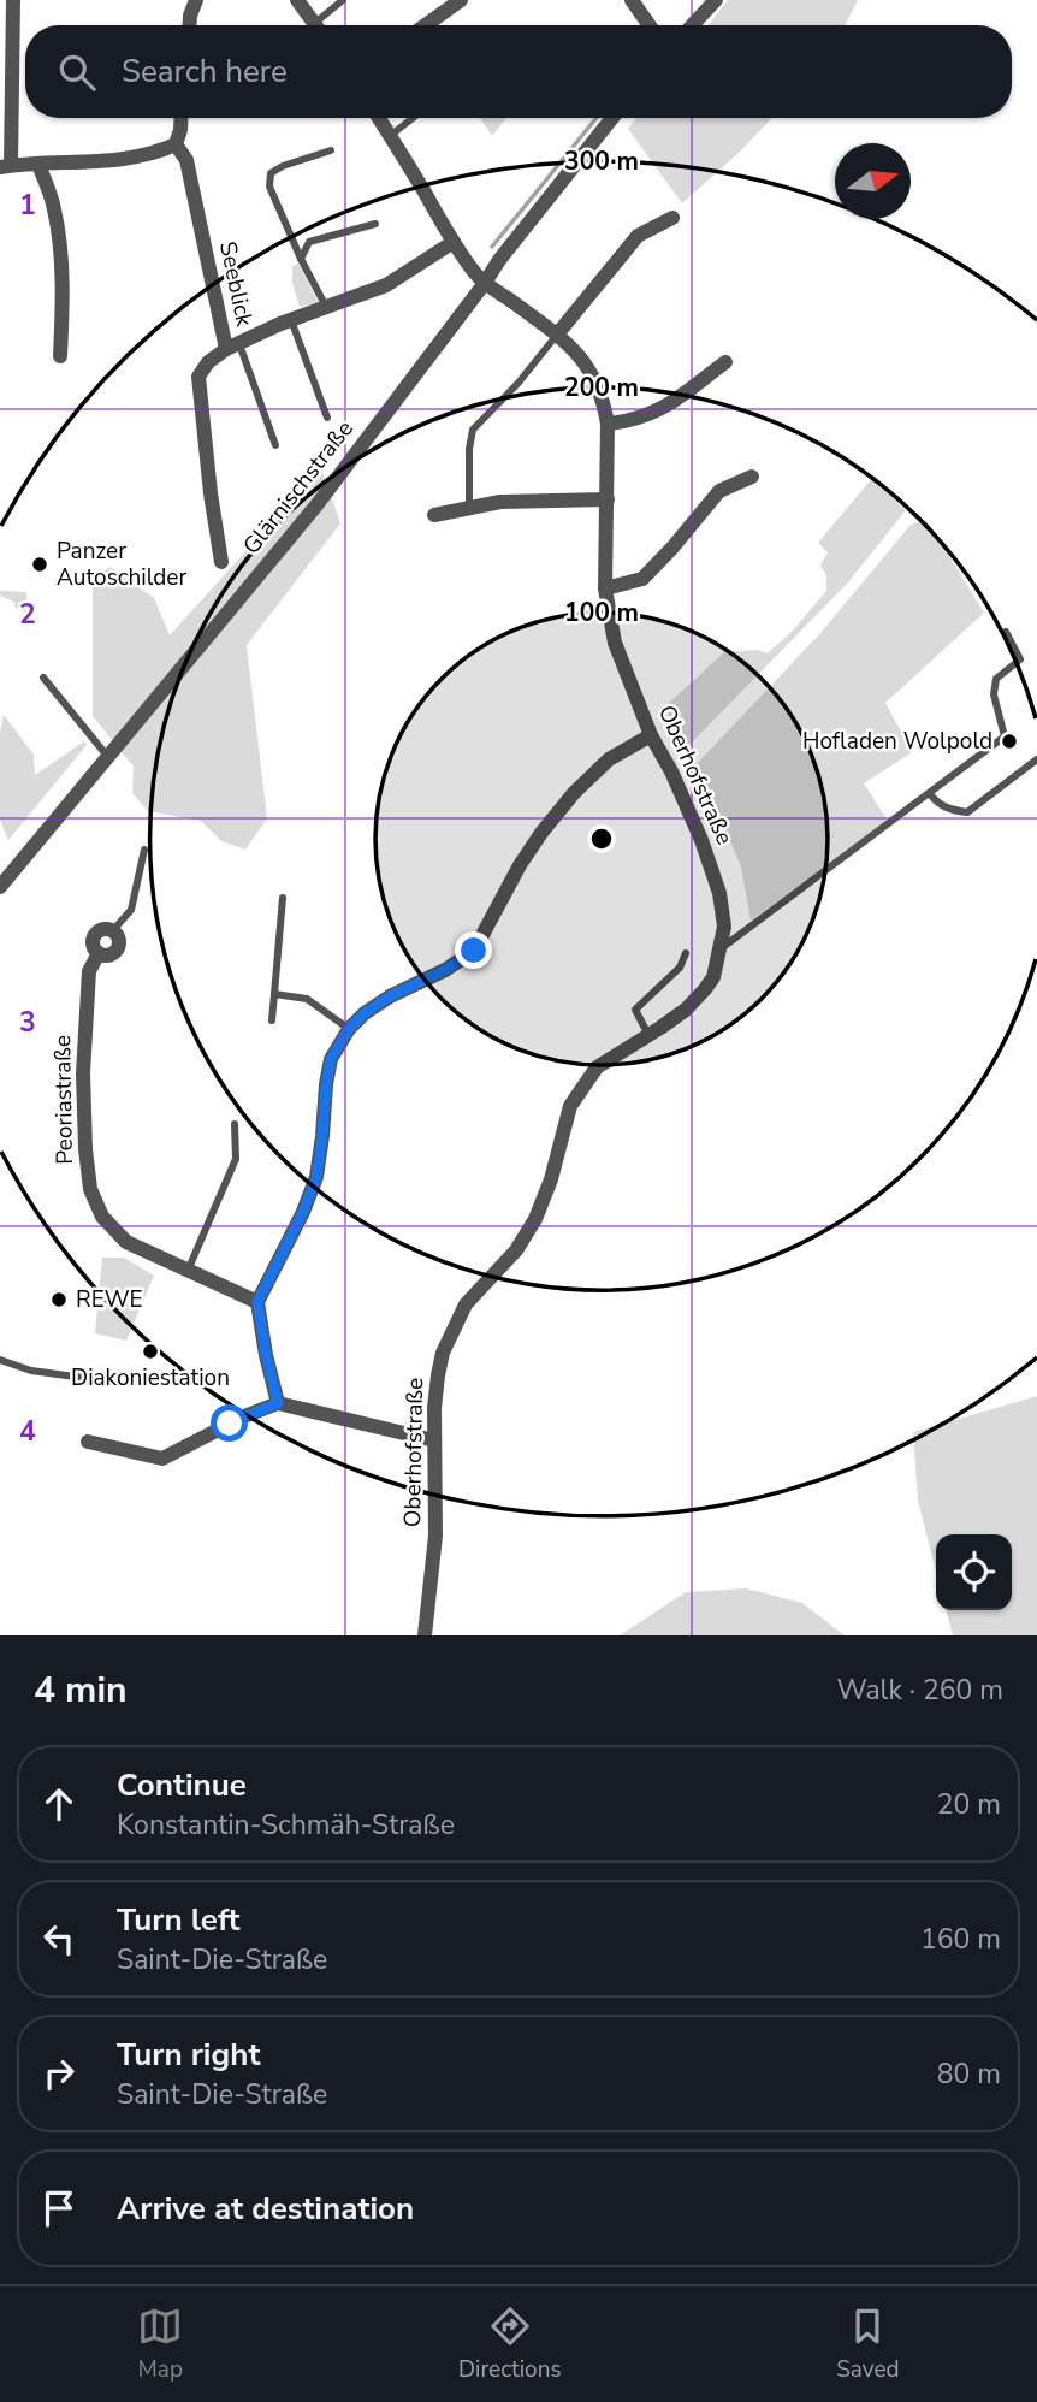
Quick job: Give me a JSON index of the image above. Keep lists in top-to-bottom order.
{
  "streets": {
    "street": [
      "Seeblick",
      "Glärnischstraße",
      "Oberhofstraße",
      "Peoriastraße"
    ]
  },
  "crossings": [
    ["Glärnischstraße", "Oberhofstraße"]
  ],
  "places": [
    "Panzer Autoschilder",
    "Hofladen Wolpold",
    "REWE",
    "Diakoniestation"
  ],
  "north": "right",
  "page": {
    "search": "Search here",
    "heading": ["4 min", "Walk · 260 m"],
    "list": [
      ["Continue", "Konstantin-Schmäh-Straße", "20 m"],
      ["Turn left", "Saint-Die-Straße", "160 m"],
      ["Turn right", "Saint-Die-Straße", "80 m"],
      "Arrive at destination"
    ],
    "nav": ["Map", "Directions", "Saved"]
  },
  "grid": {
    "rows": [
      "1",
      "2",
      "3",
      "4"
    ]
  },
  "rings": ["300 m", "200 m", "100 m"]
}
